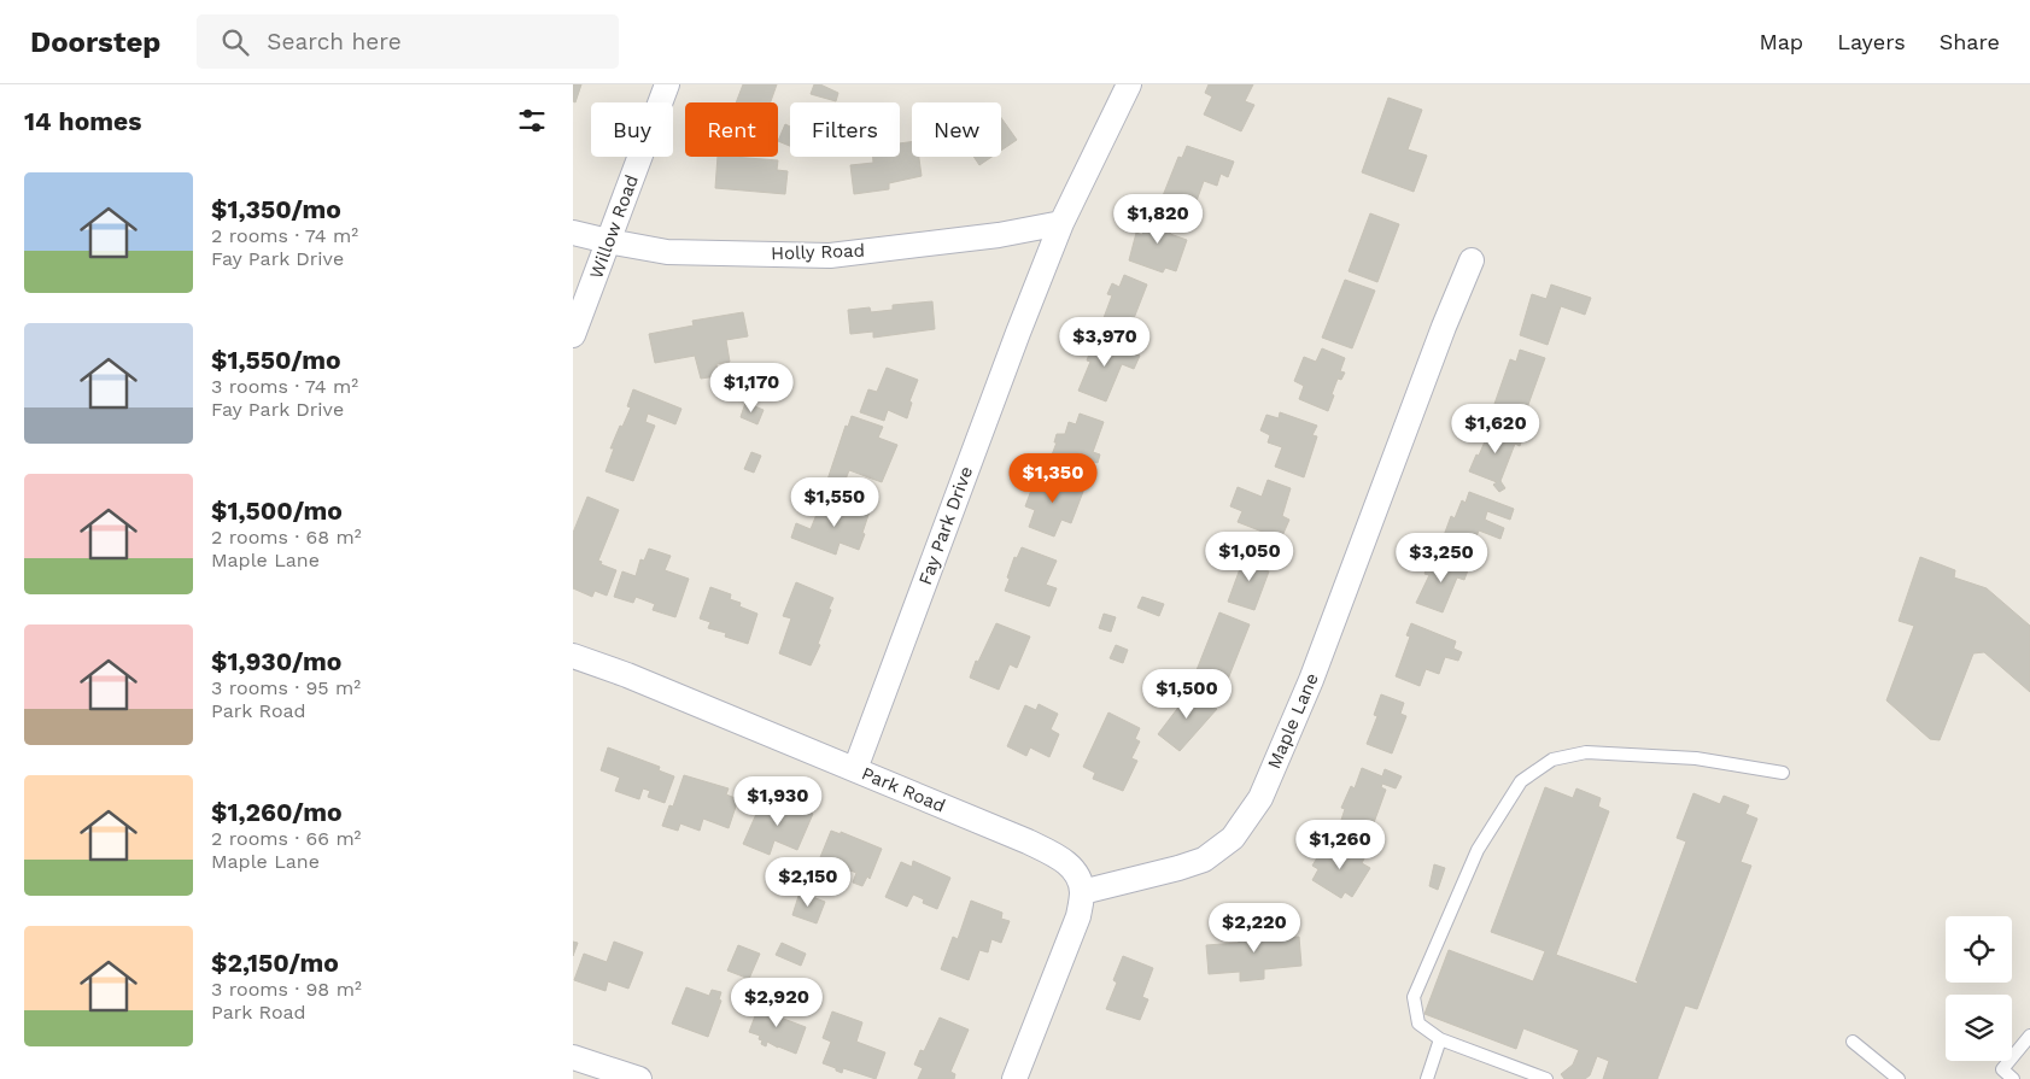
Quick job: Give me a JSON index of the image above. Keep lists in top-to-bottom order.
{
  "streets": {
    "street": [
      "Willow Road",
      "Holly Road",
      "Fay Park Drive",
      "Maple Lane",
      "Park Road"
    ]
  },
  "crossings": [
    ["Willow Road", "Holly Road"],
    ["Holly Road", "Fay Park Drive"],
    ["Fay Park Drive", "Park Road"],
    ["Maple Lane", "Park Road"]
  ],
  "page": {
    "header": "Doorstep",
    "search": "Search here",
    "nav": ["Map", "Layers", "Share"],
    "heading": "14 homes",
    "chip": [
      "Buy",
      "Rent",
      "Filters",
      "New"
    ],
    "list": [
      {
        "name": "$1,350/mo",
        "note": "2 rooms · 74 m² · Fay Park Drive"
      },
      {
        "name": "$1,550/mo",
        "note": "3 rooms · 74 m² · Fay Park Drive"
      },
      {
        "name": "$1,500/mo",
        "note": "2 rooms · 68 m² · Maple Lane"
      },
      {
        "name": "$1,930/mo",
        "note": "3 rooms · 95 m² · Park Road"
      },
      {
        "name": "$1,260/mo",
        "note": "2 rooms · 66 m² · Maple Lane"
      },
      {
        "name": "$2,150/mo",
        "note": "3 rooms · 98 m² · Park Road"
      }
    ],
    "price": [
      "$1,820",
      "$3,970",
      "$1,170",
      "$1,620",
      "$1,350",
      "$1,550",
      "$1,050",
      "$3,250",
      "$1,500",
      "$1,930",
      "$1,260",
      "$2,150",
      "$2,220",
      "$2,920"
    ]
  }
}
